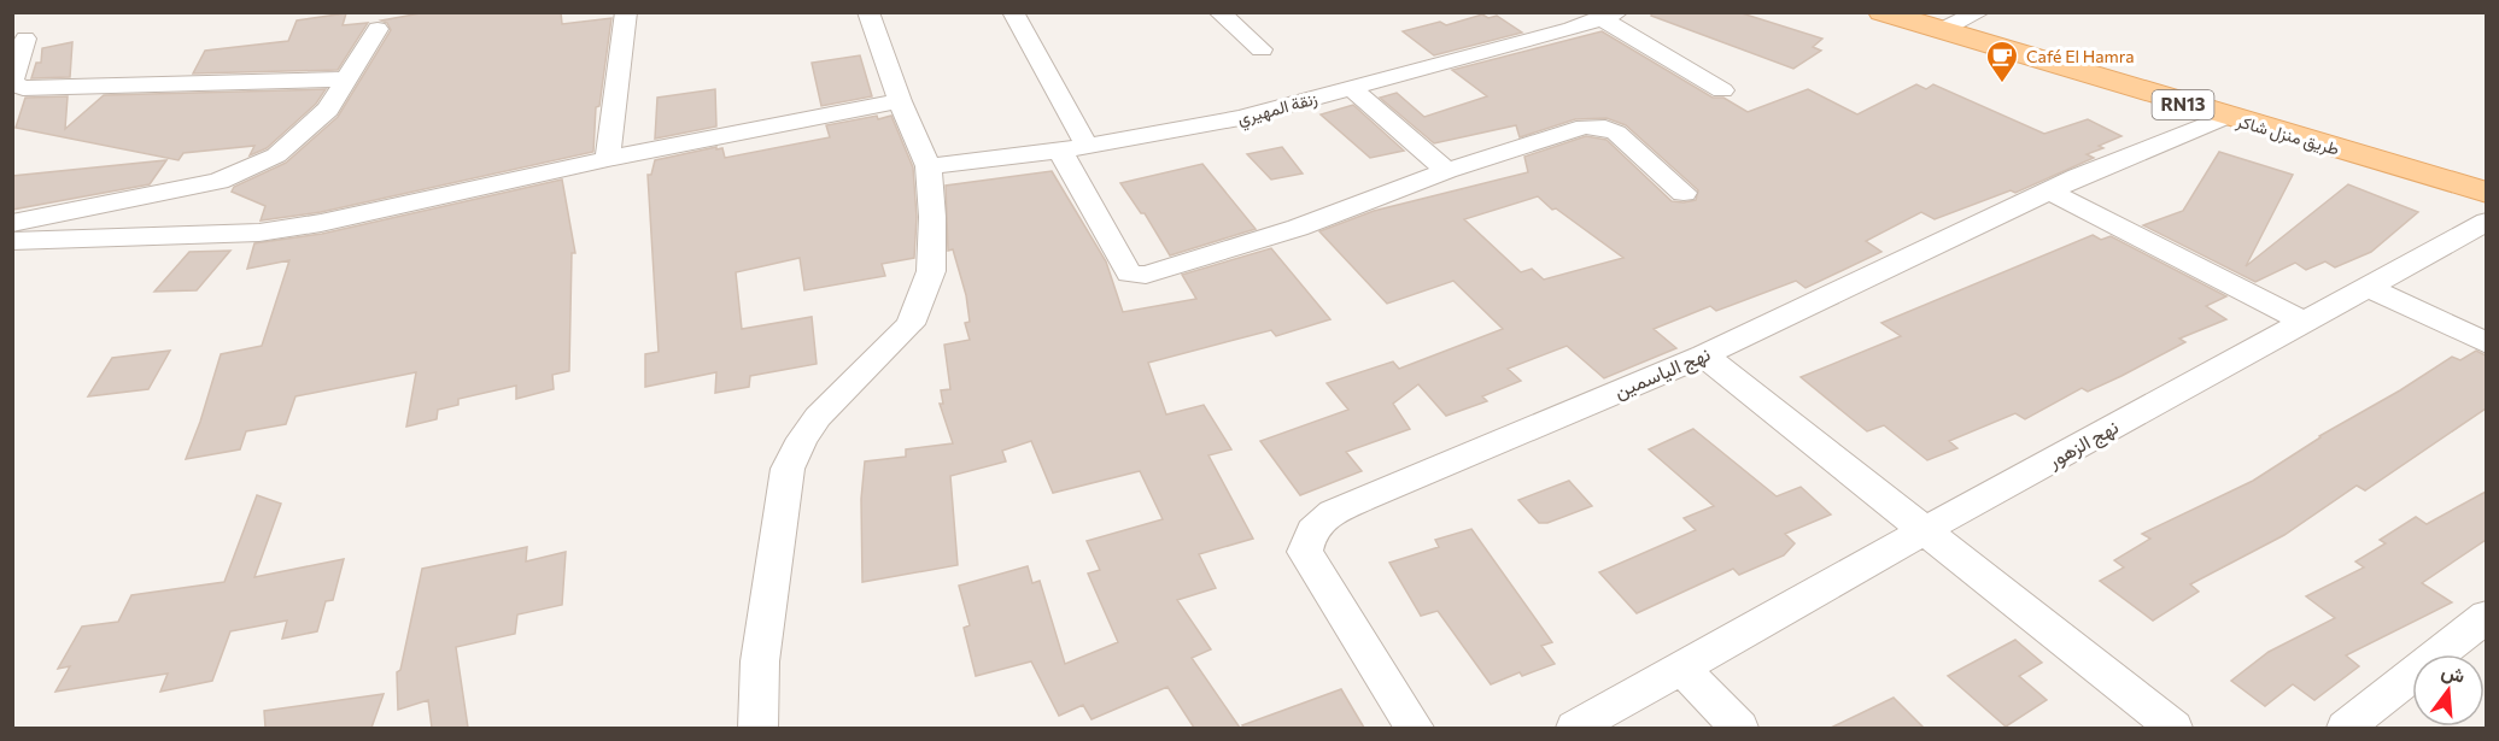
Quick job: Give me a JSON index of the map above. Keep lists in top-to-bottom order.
{
  "streets": {
    "main road": ["RN13", "طريق منزل شاكر"],
    "street": ["زنقة المهيري", "نهج الياسمين", "نهج الزهور"]
  },
  "crossings": [
    ["طريق منزل شاكر", "نهج الياسمين"]
  ],
  "places": {
    "cafe": ["Café El Hamra"]
  },
  "north": "top"
}
